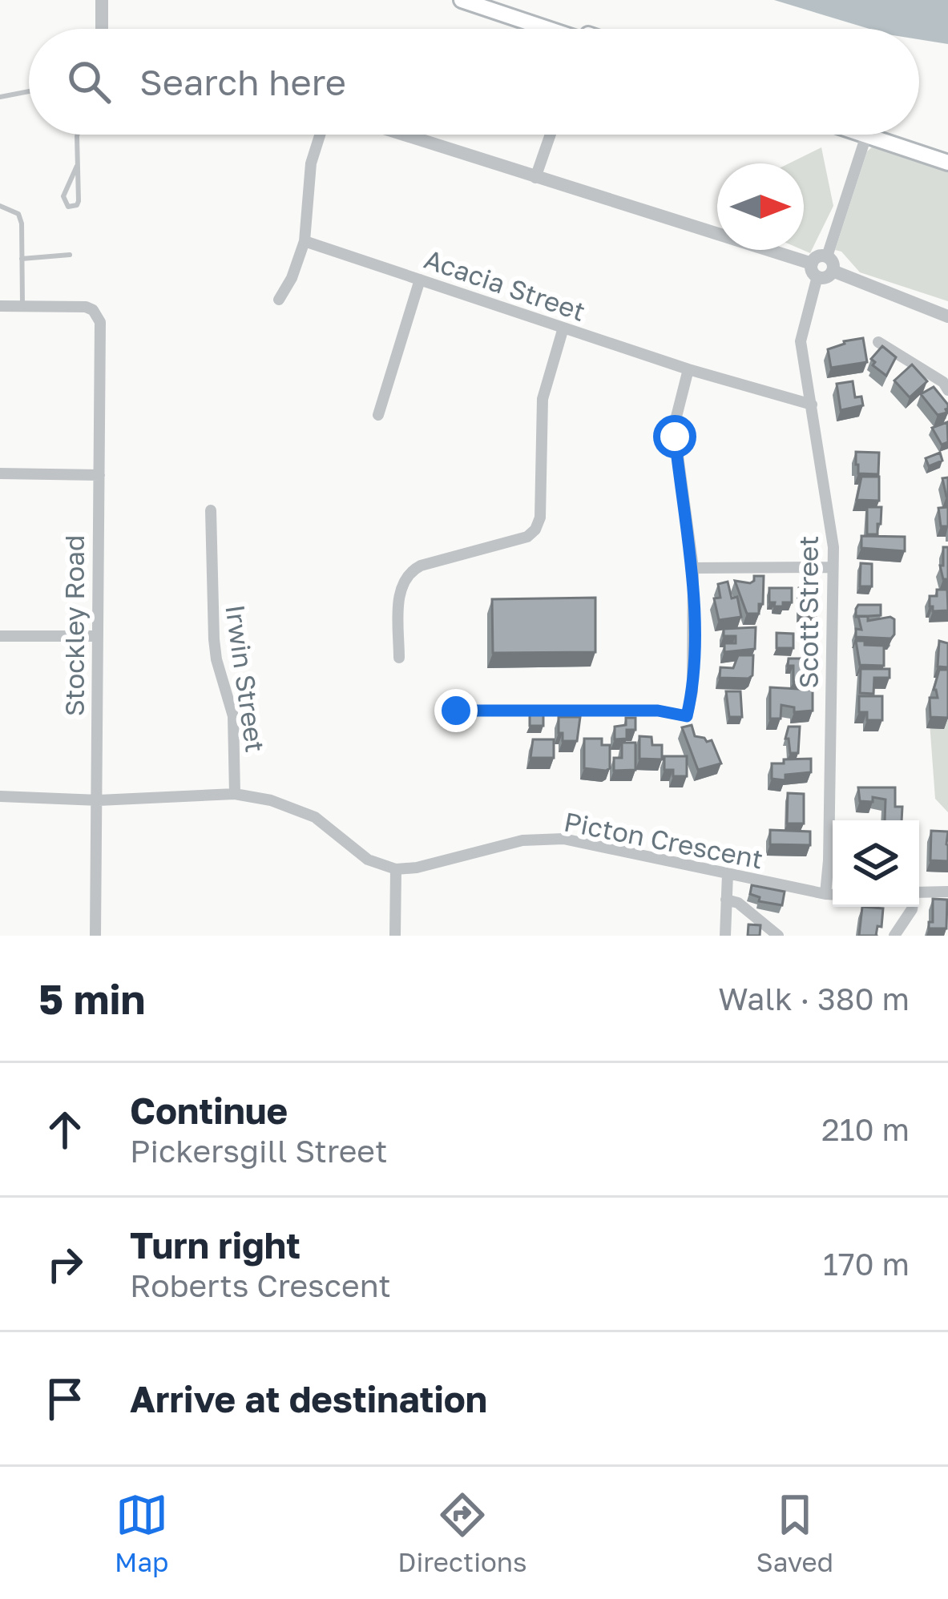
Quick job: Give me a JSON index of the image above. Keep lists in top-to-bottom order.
{
  "streets": {
    "street": [
      "Acacia Street",
      "Scott Street",
      "Stockley Road",
      "Irwin Street",
      "Picton Crescent"
    ]
  },
  "crossings": [
    ["Acacia Street", "Scott Street"],
    ["Scott Street", "Picton Crescent"]
  ],
  "north": "right",
  "page": {
    "search": "Search here",
    "heading": ["5 min", "Walk · 380 m"],
    "list": [
      ["Continue", "Pickersgill Street", "210 m"],
      ["Turn right", "Roberts Crescent", "170 m"],
      "Arrive at destination"
    ],
    "nav": ["Map", "Directions", "Saved"]
  }
}
